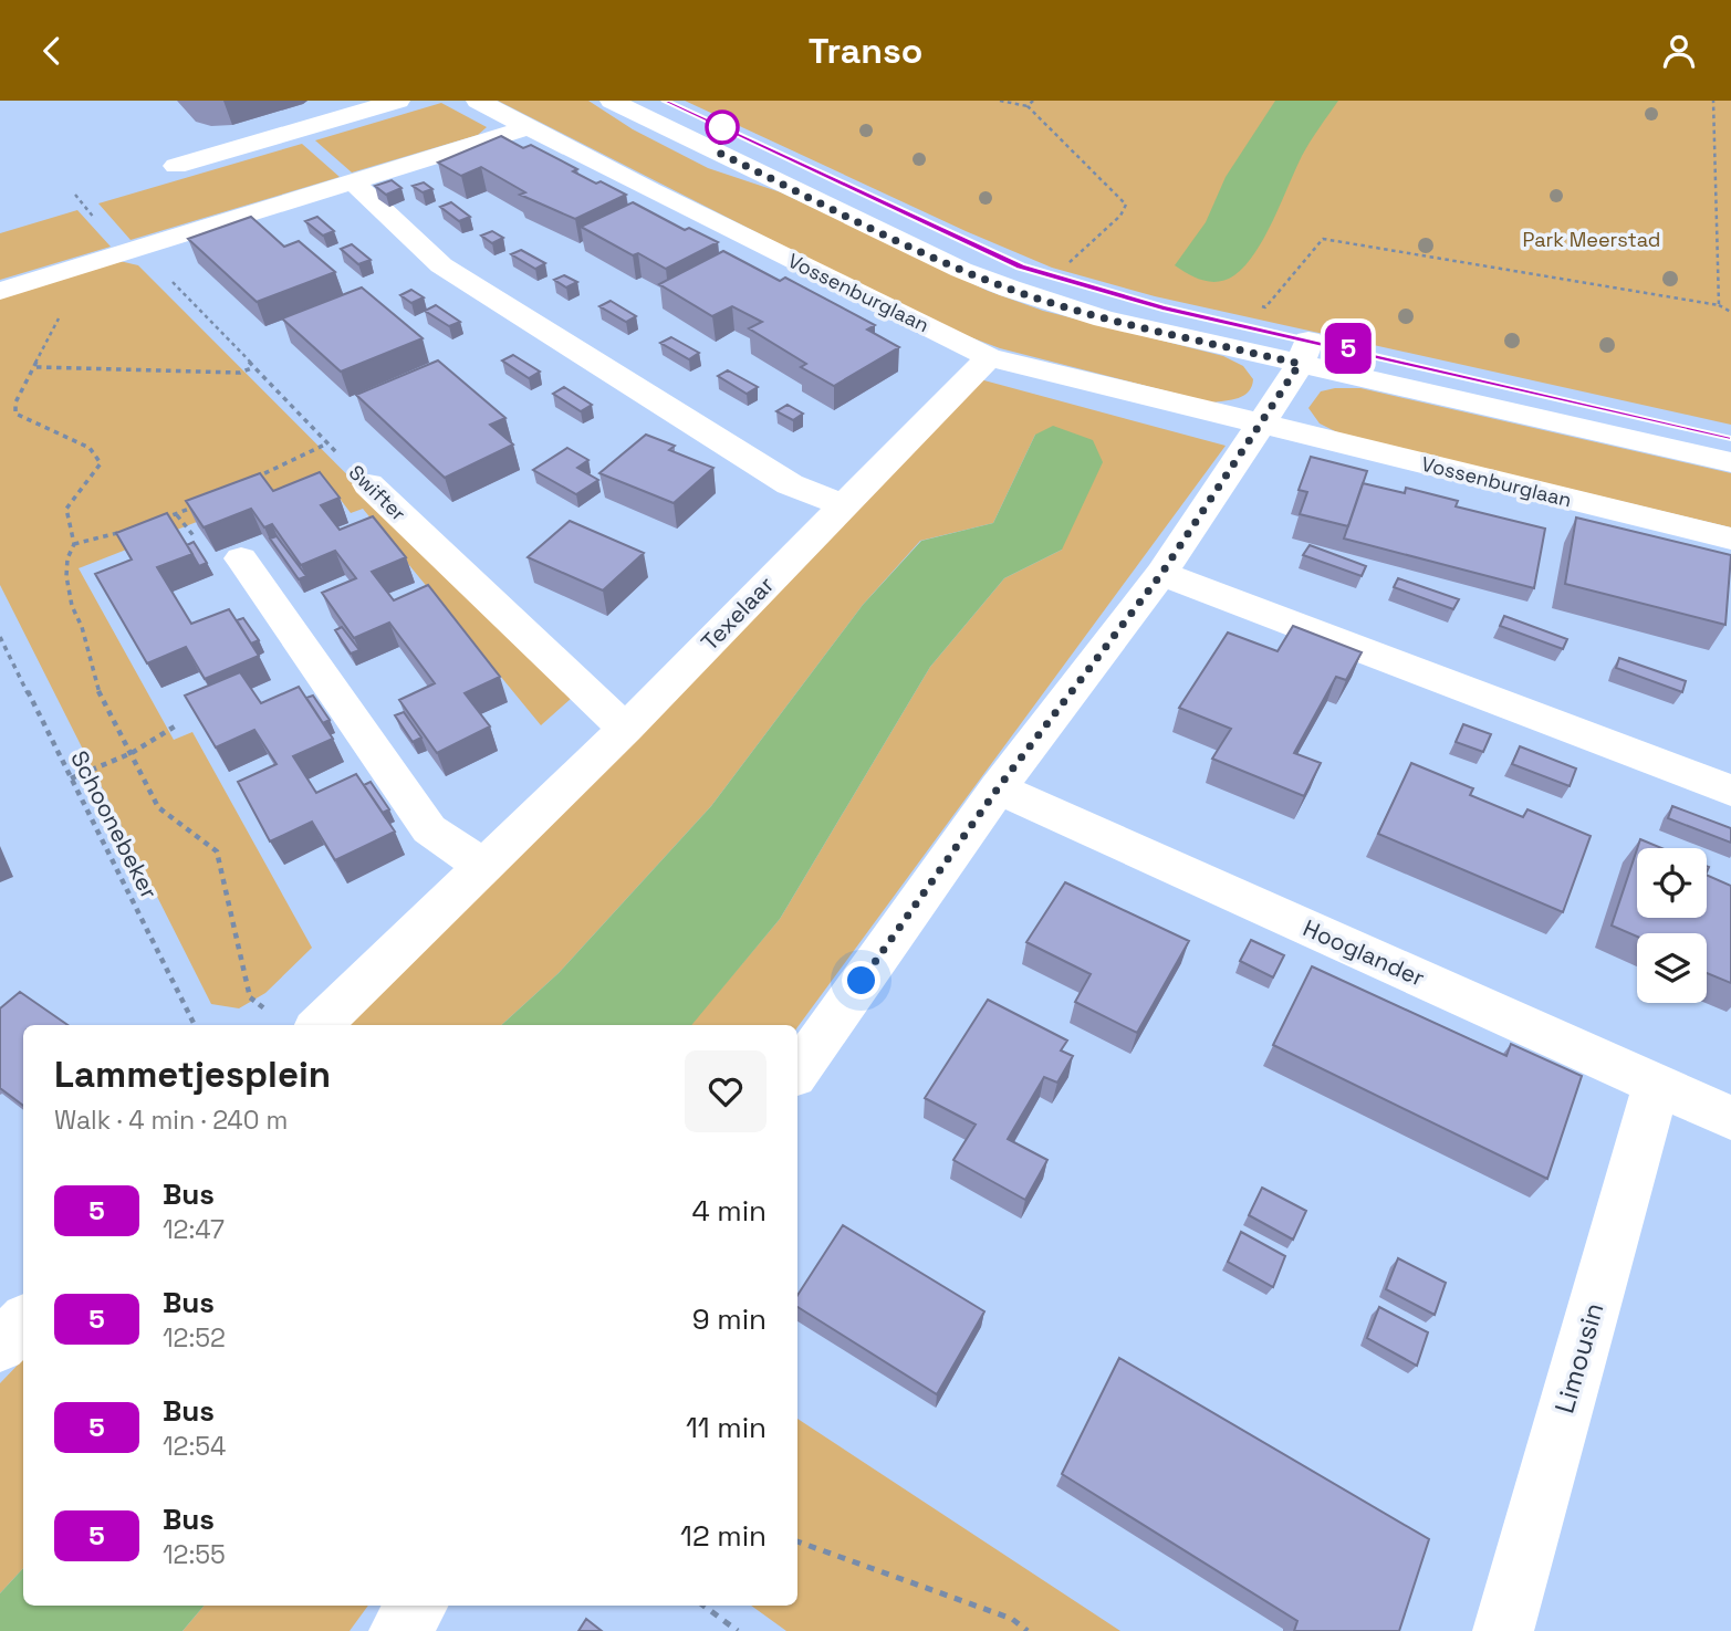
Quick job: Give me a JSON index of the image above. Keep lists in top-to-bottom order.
{
  "streets": {
    "street": [
      "Vossenburglaan",
      "Swifter",
      "Texelaar",
      "Hooglander",
      "Limousin"
    ],
    "path": ["Schoonebeker"]
  },
  "crossings": [
    ["Vossenburglaan", "Texelaar"],
    ["Swifter", "Texelaar"],
    ["Hooglander", "Limousin"]
  ],
  "parks": ["Park Meerstad"],
  "lines": ["bus line 5"],
  "page": {
    "header": "Transo",
    "on_map": "5",
    "heading": ["Lammetjesplein", "Walk · 4 min · 240 m"],
    "list": [
      {
        "mark": "5",
        "name": "Bus",
        "note": "12:47",
        "value": "4 min"
      },
      {
        "mark": "5",
        "name": "Bus",
        "note": "12:52",
        "value": "9 min"
      },
      {
        "mark": "5",
        "name": "Bus",
        "note": "12:54",
        "value": "11 min"
      },
      {
        "mark": "5",
        "name": "Bus",
        "note": "12:55",
        "value": "12 min"
      }
    ]
  }
}
